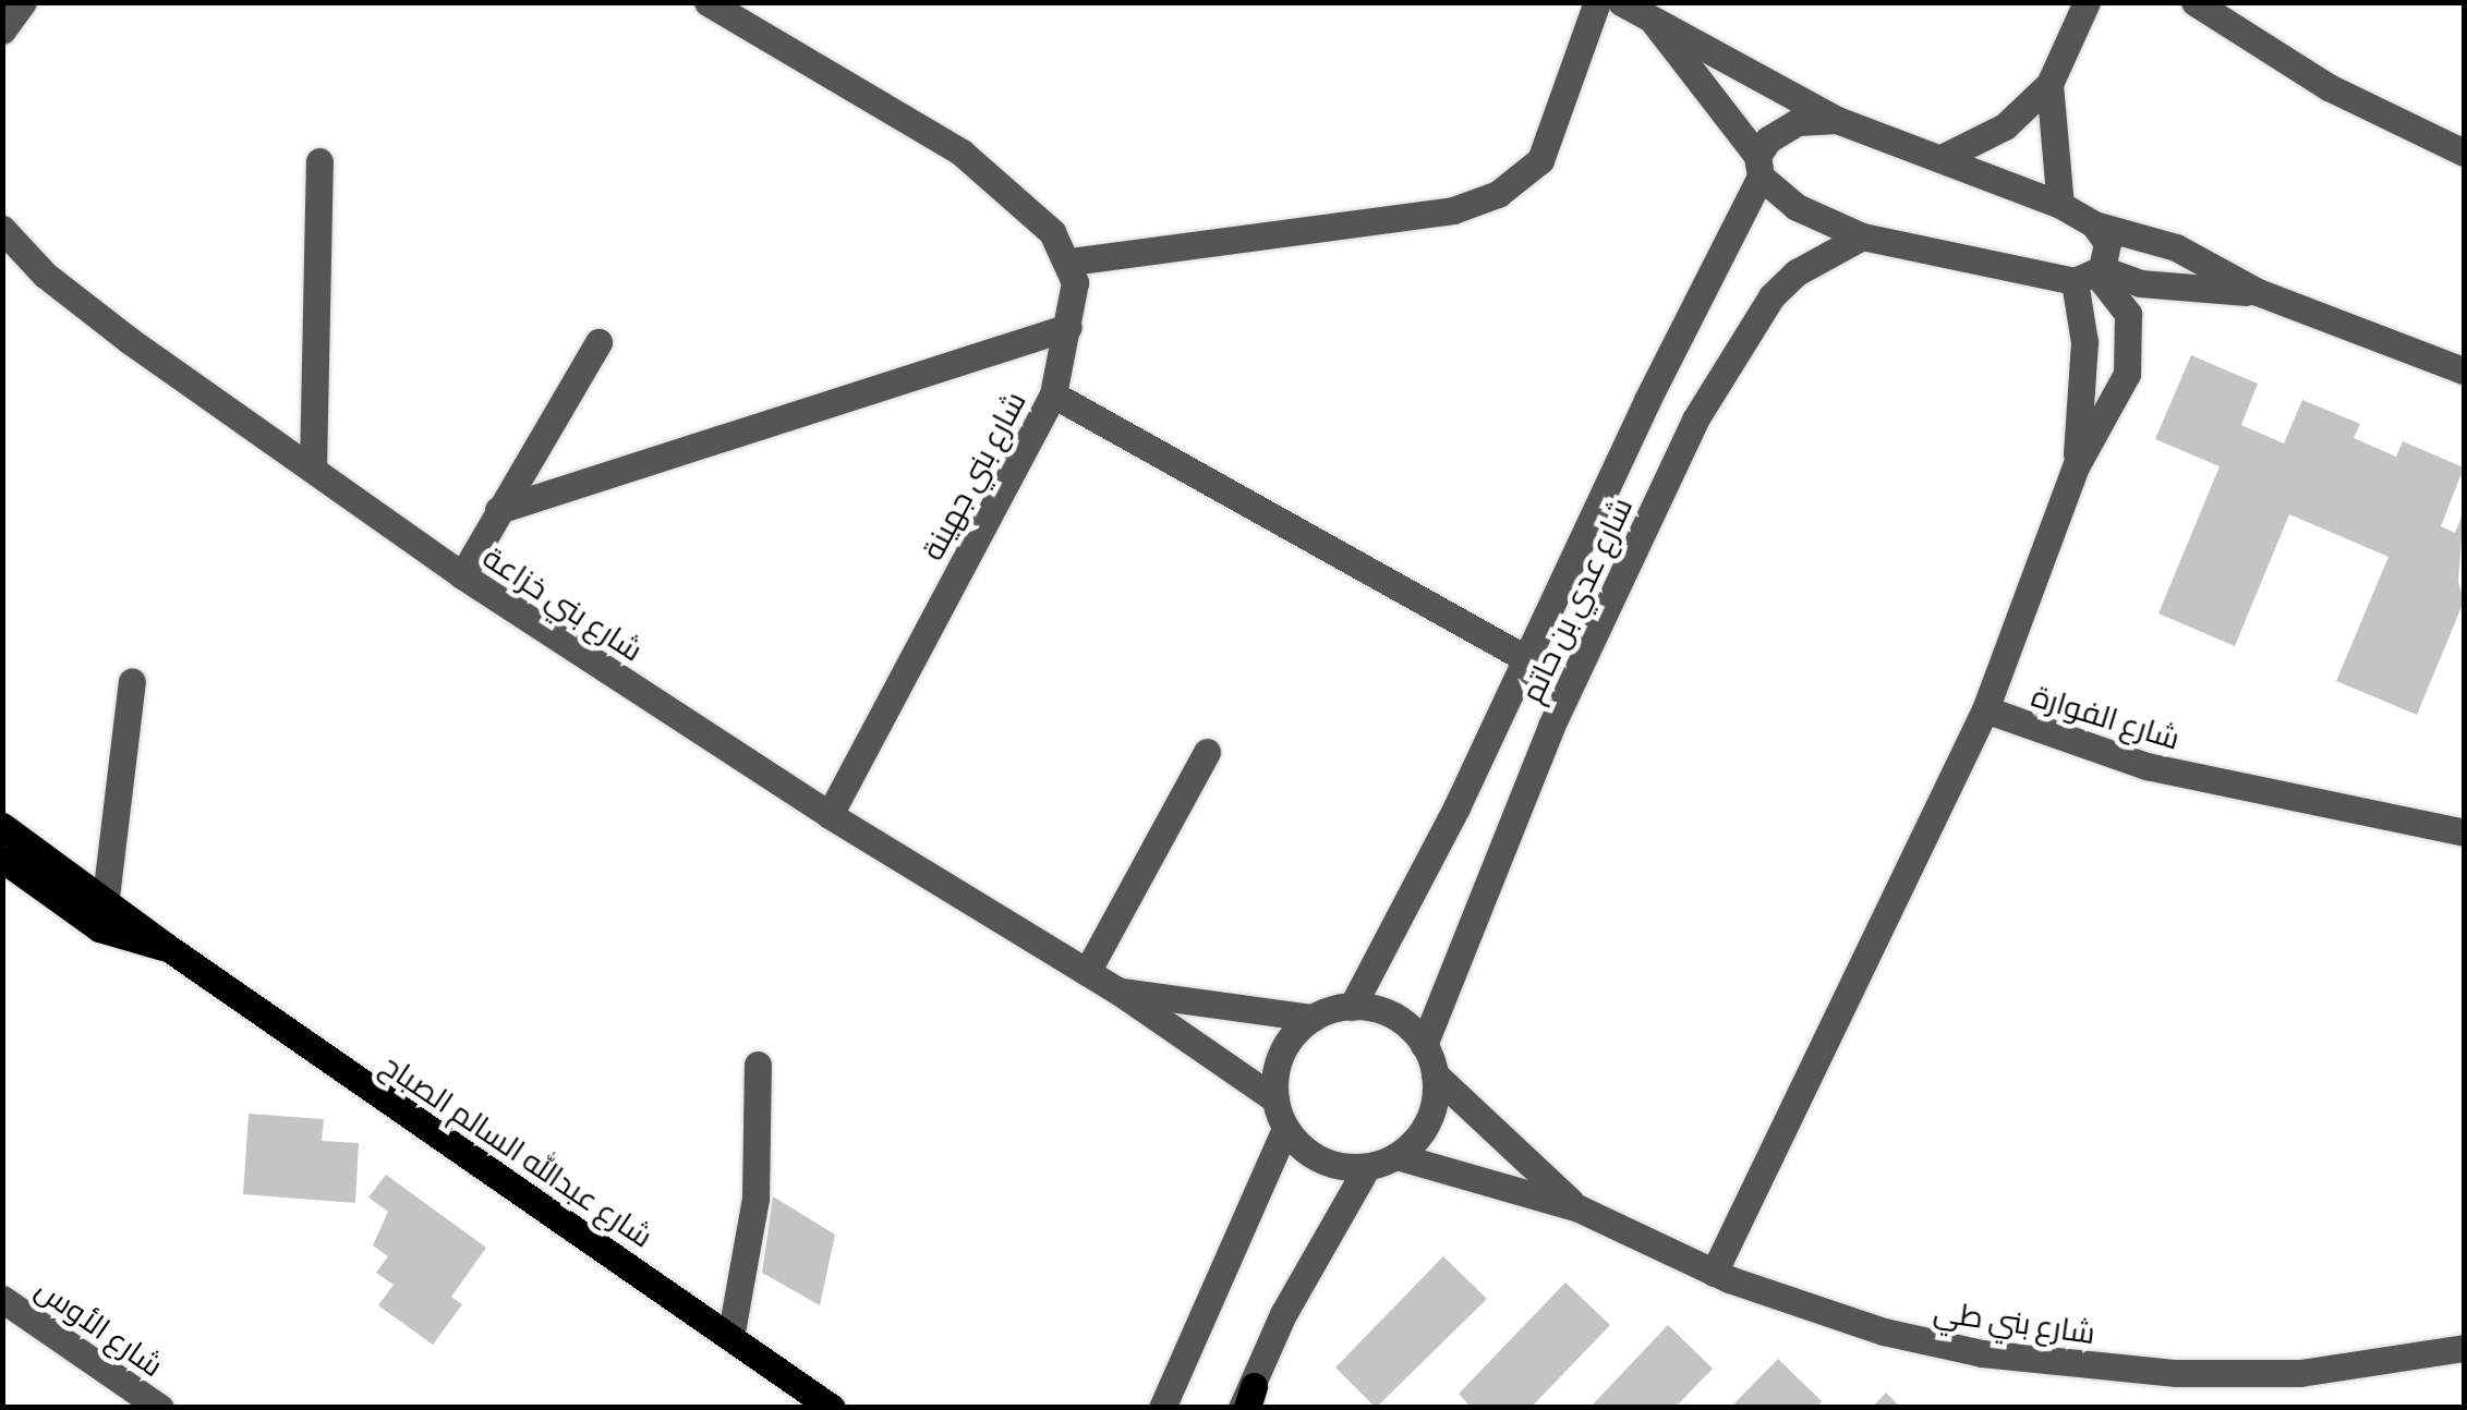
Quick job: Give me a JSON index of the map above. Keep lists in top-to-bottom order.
{
  "streets": {
    "main road": ["شارع عبدالله السالم الصباح"],
    "street": [
      "شارع بني جهينة",
      "شارع عدي بن حاتم",
      "شارع بني خزاعة",
      "شارع الفوارة",
      "شارع بني طي",
      "شارع الأوس"
    ]
  },
  "crossings": [
    ["شارع بني جهينة", "شارع بني خزاعة"],
    ["شارع عدي بن حاتم", "شارع بني خزاعة"],
    ["شارع عدي بن حاتم", "شارع بني طي"],
    ["شارع بني خزاعة", "شارع بني طي"]
  ]
}
